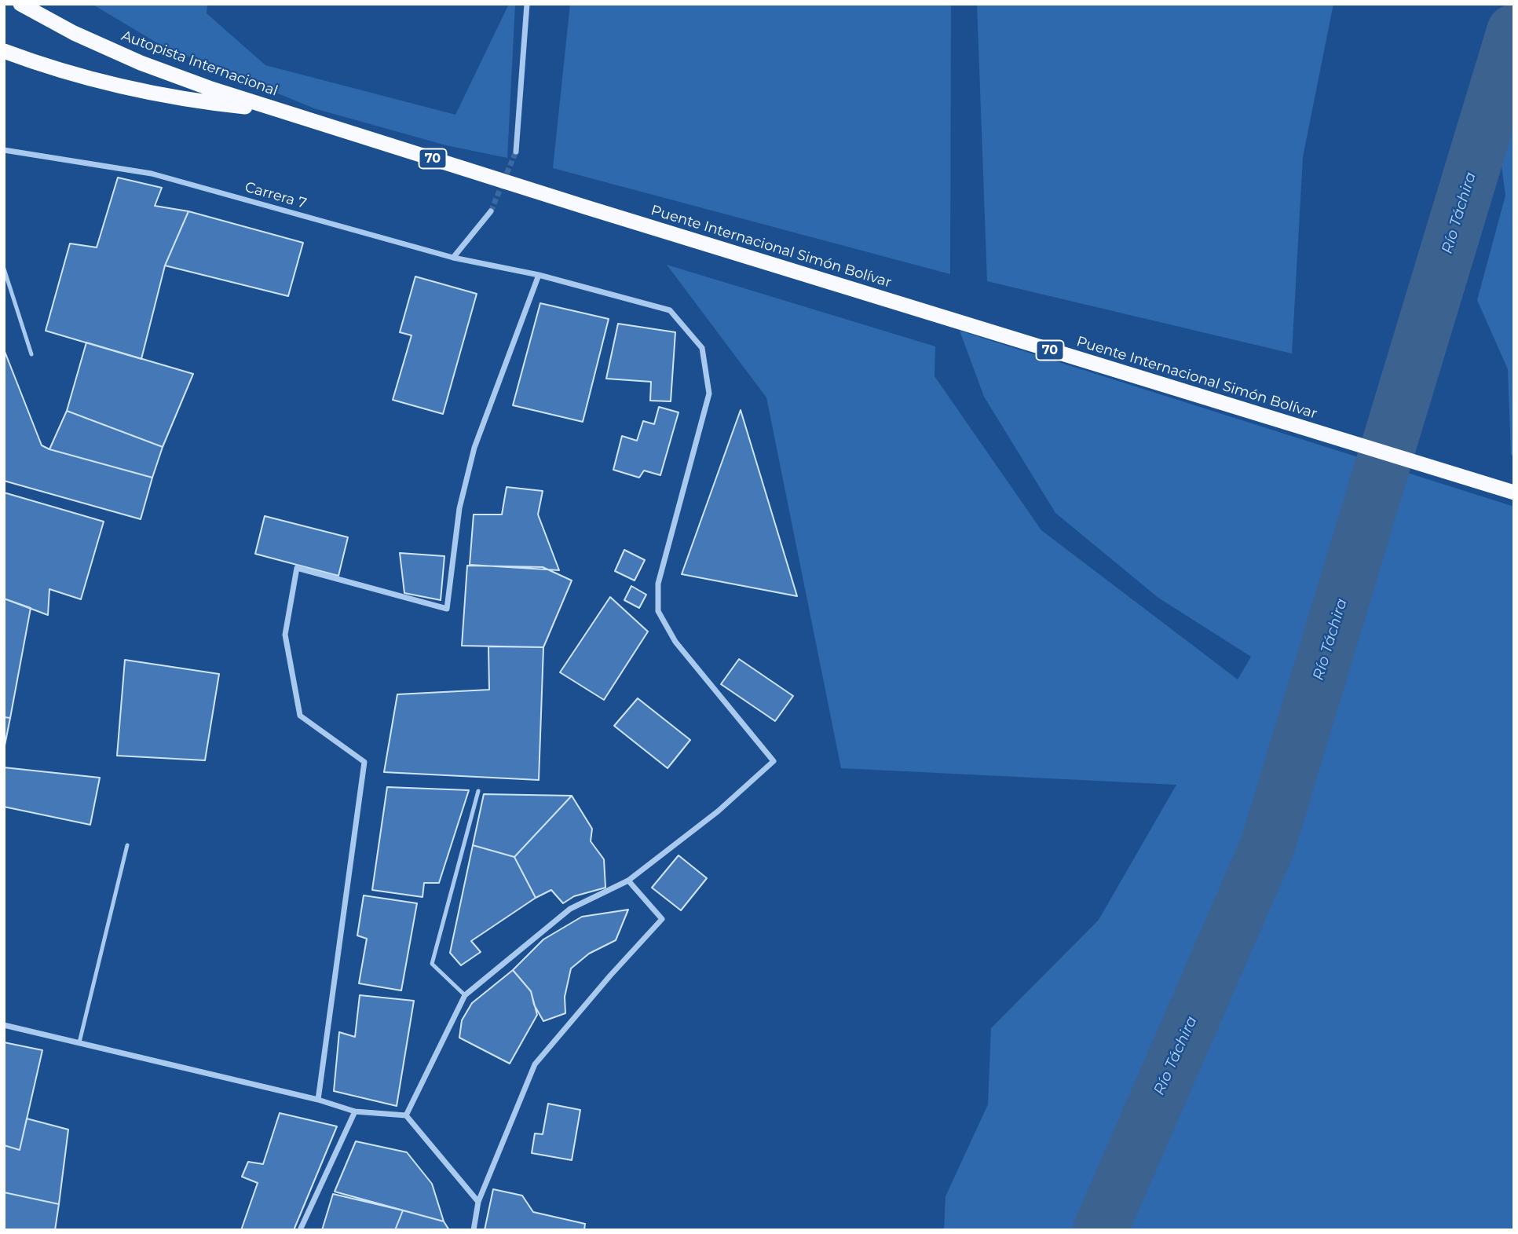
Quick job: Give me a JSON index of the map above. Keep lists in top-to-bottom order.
{
  "streets": {
    "highway": ["Autopista Internacional", "70", "Puente Internacional Simón Bolívar"],
    "street": ["Carrera 7"]
  },
  "crossings": [
    ["Autopista Internacional", "Puente Internacional Simón Bolívar"]
  ],
  "water": ["Río Táchira"]
}
